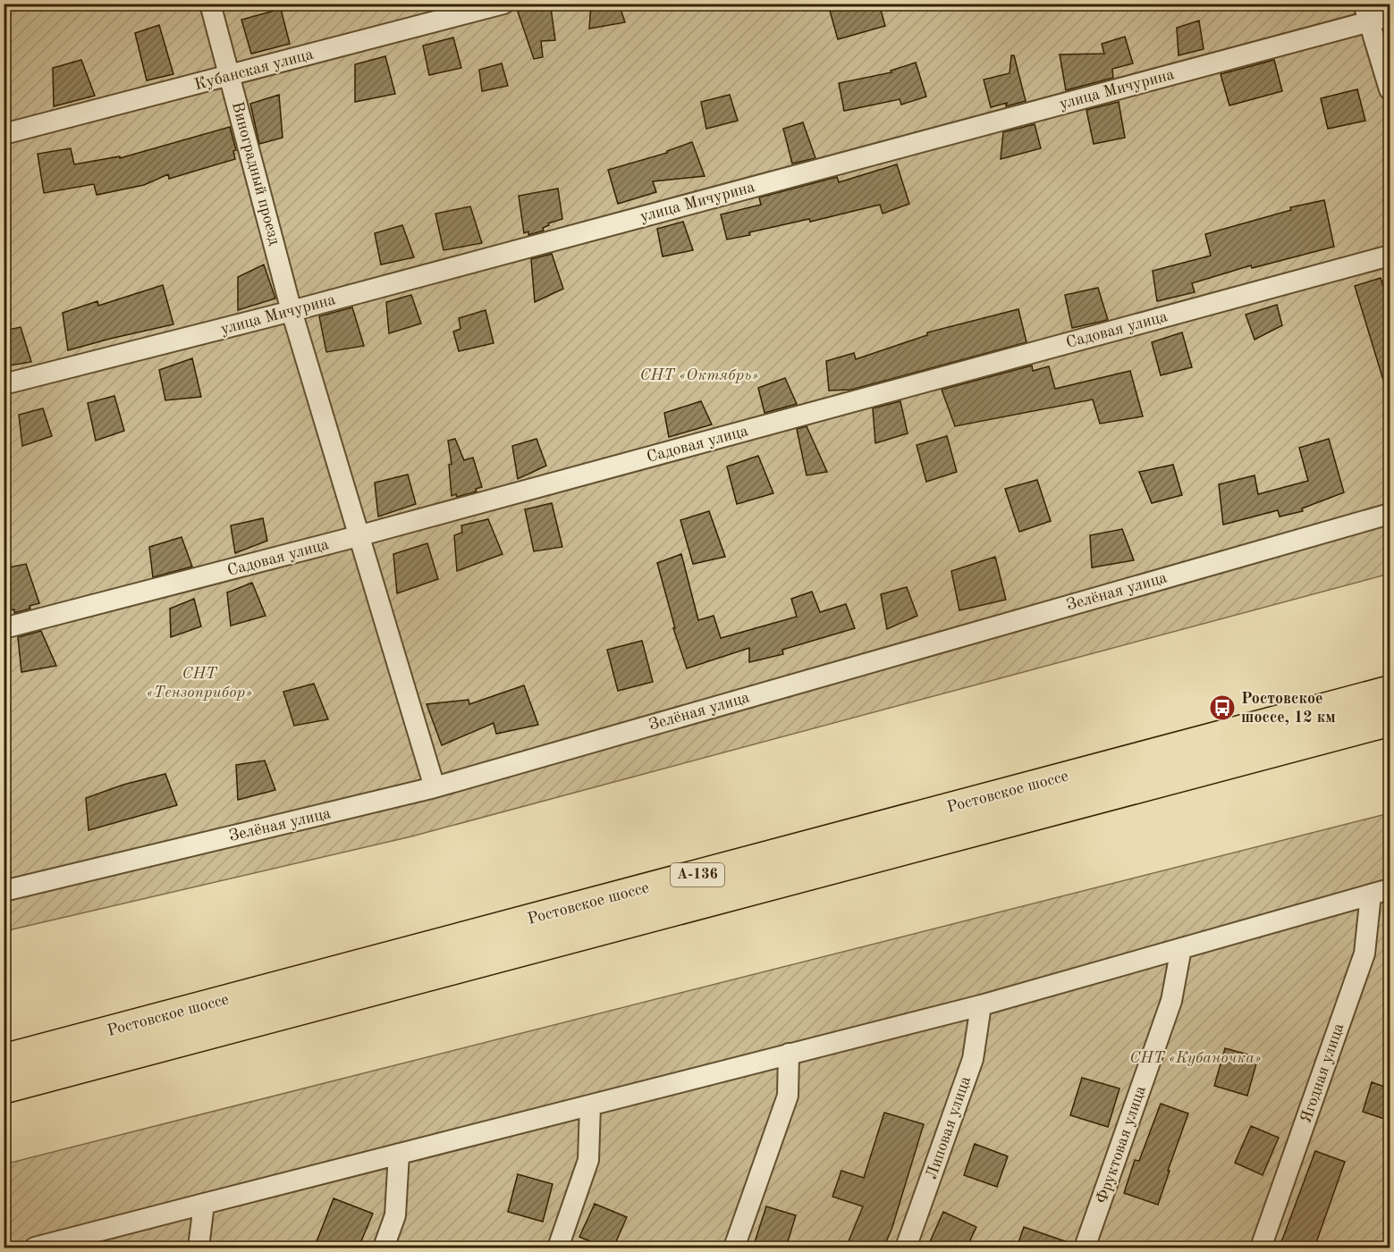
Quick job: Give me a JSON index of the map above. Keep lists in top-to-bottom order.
{
  "streets": {
    "highway": ["Ростовское шоссе", "А-136"],
    "street": [
      "Кубанская улица",
      "улица Мичурина",
      "Виноградный проезд",
      "Садовая улица",
      "Зелёная улица",
      "Ягодная улица",
      "Липовая улица",
      "Фруктовая улица"
    ]
  },
  "crossings": [
    ["Кубанская улица", "Виноградный проезд"],
    ["улица Мичурина", "Виноградный проезд"],
    ["Виноградный проезд", "Садовая улица"],
    ["Виноградный проезд", "Зелёная улица"]
  ],
  "parks": ["СНТ «Октябрь»", "СНТ «Тензоприбор»", "СНТ «Кубаночка»"],
  "places": {
    "bus stop": ["Ростовское шоссе, 12 км"]
  }
}
